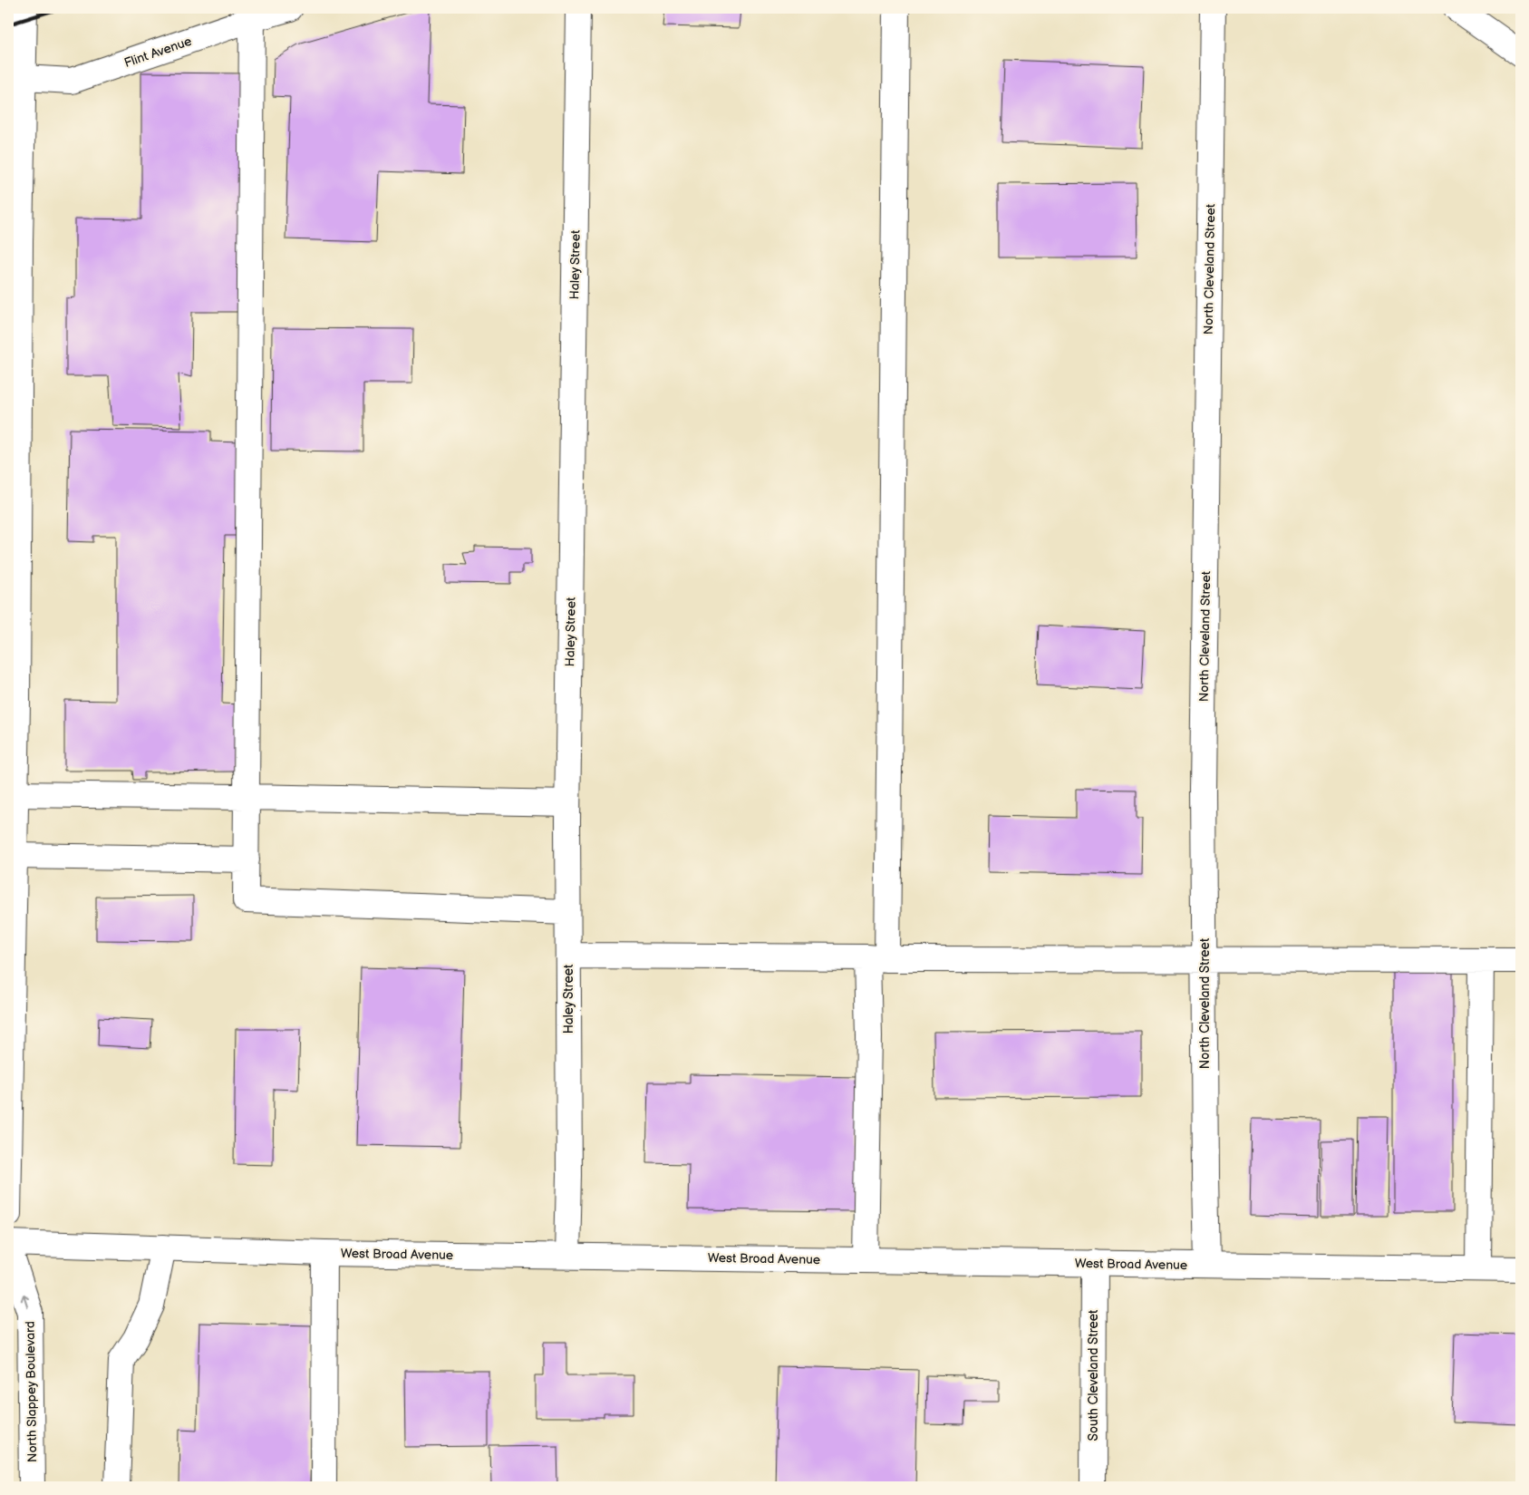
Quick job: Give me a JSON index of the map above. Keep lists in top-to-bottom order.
{
  "streets": {
    "main road": [
      "Flint Avenue",
      "Haley Street",
      "North Cleveland Street",
      "West Broad Avenue",
      "South Cleveland Street",
      "North Slappey Boulevard"
    ]
  },
  "crossings": [
    ["Haley Street", "West Broad Avenue"],
    ["North Cleveland Street", "West Broad Avenue"],
    ["West Broad Avenue", "South Cleveland Street"],
    ["West Broad Avenue", "North Slappey Boulevard"]
  ]
}
